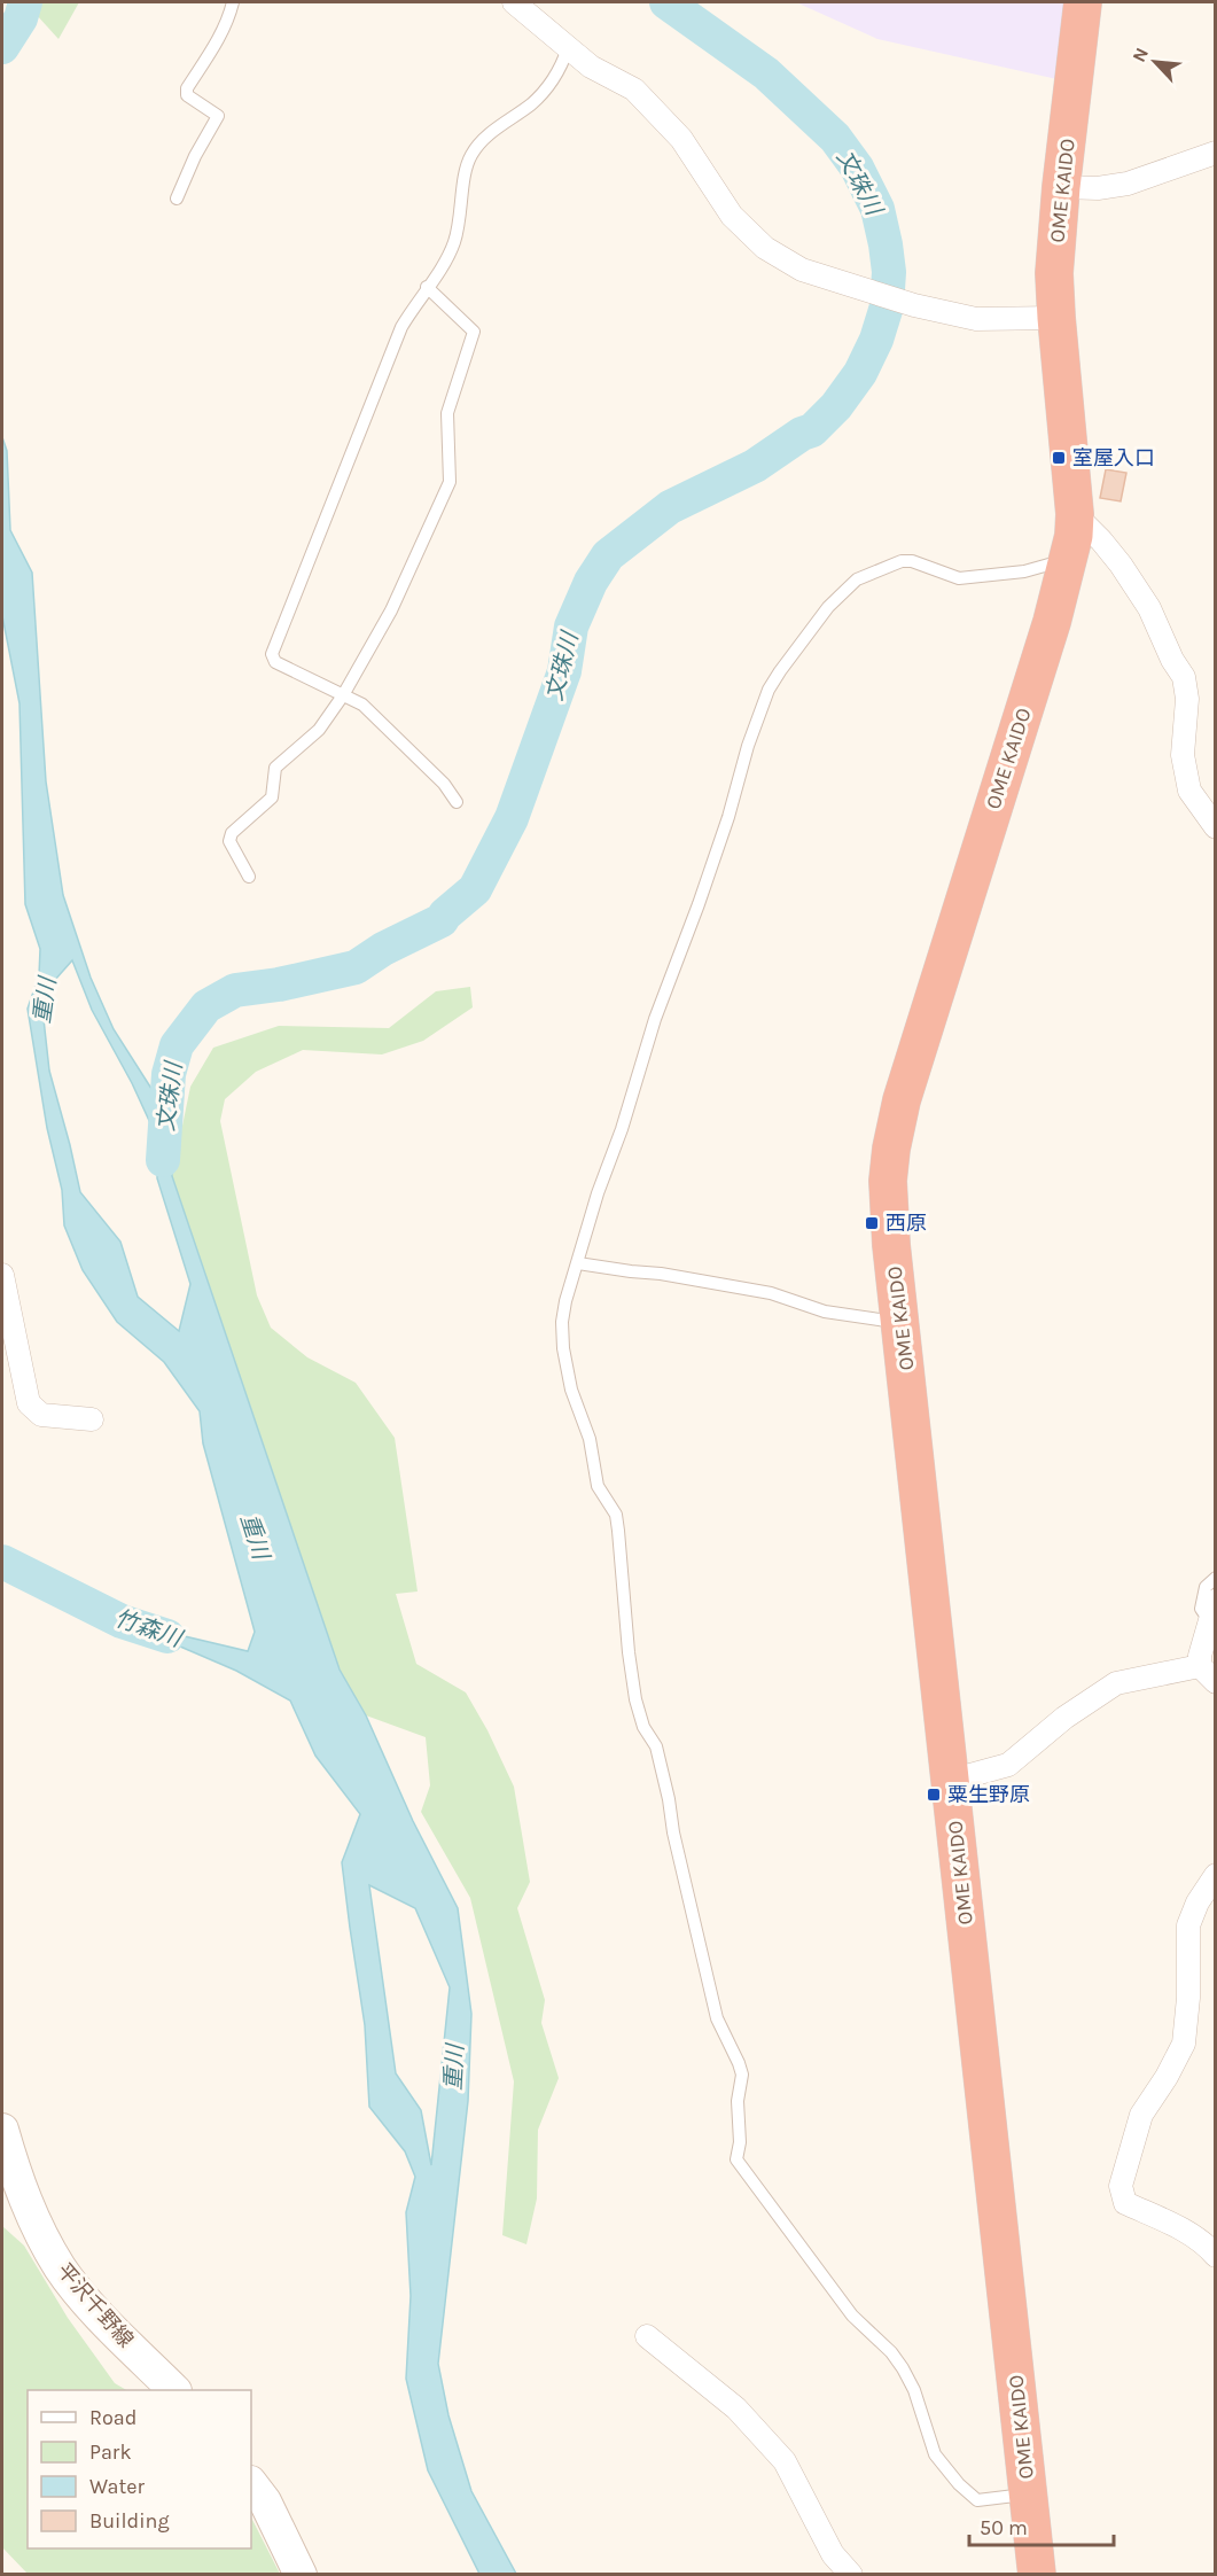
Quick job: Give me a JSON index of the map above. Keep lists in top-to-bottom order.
{
  "streets": {
    "highway": ["OME KAIDO"],
    "main road": ["平沢千野線"]
  },
  "water": ["文珠川", "重川", "竹森川"],
  "places": {
    "transit": ["室屋入口", "西原", "粟生野原"]
  },
  "legend": [
    "Road",
    "Park",
    "Water",
    "Building"
  ],
  "scale_bar": "50 m",
  "north": "top left"
}
